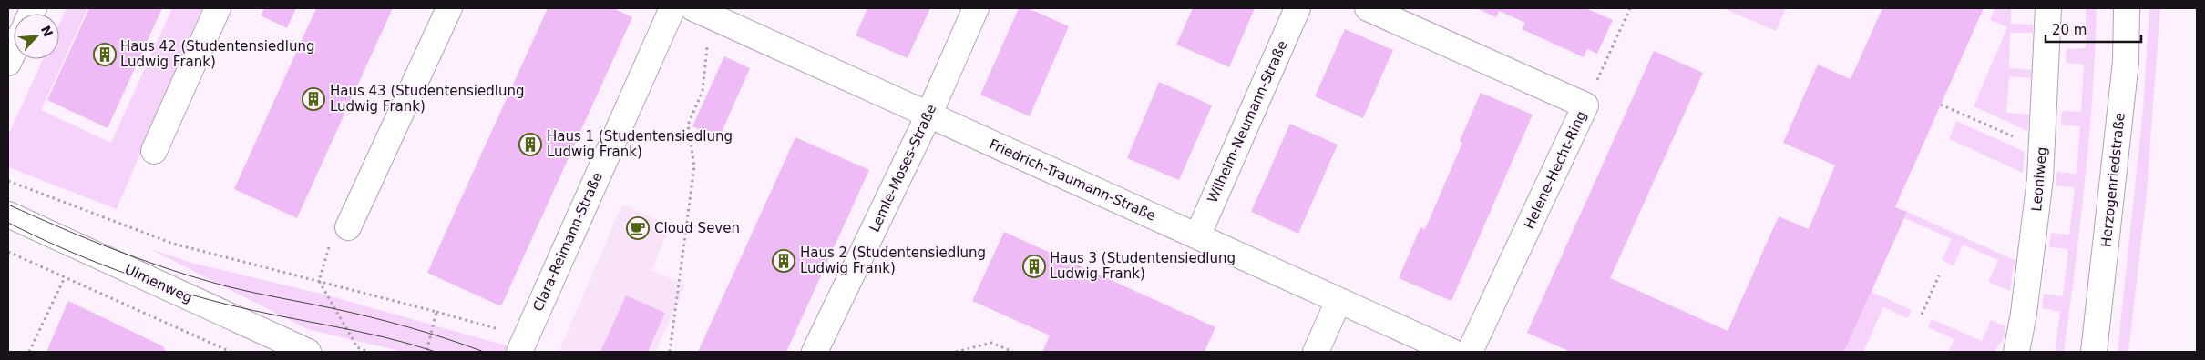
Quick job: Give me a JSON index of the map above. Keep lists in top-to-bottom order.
{
  "streets": {
    "street": [
      "Wilhelm-Neumann-Straße",
      "Lemle-Moses-Straße",
      "Helene-Hecht-Ring",
      "Leoniweg",
      "Friedrich-Traumann-Straße",
      "Herzogenriedstraße",
      "Clara-Reimann-Straße",
      "Ulmenweg"
    ]
  },
  "crossings": [
    ["Wilhelm-Neumann-Straße", "Friedrich-Traumann-Straße"],
    ["Lemle-Moses-Straße", "Friedrich-Traumann-Straße"]
  ],
  "places": {
    "building": [
      "Haus 42 (Studentensiedlung Ludwig Frank)",
      "Haus 43 (Studentensiedlung Ludwig Frank)",
      "Haus 1 (Studentensiedlung Ludwig Frank)",
      "Haus 2 (Studentensiedlung Ludwig Frank)",
      "Haus 3 (Studentensiedlung Ludwig Frank)"
    ],
    "cafe": ["Cloud Seven"]
  },
  "scale_bar": "20 m",
  "north": "top right"
}
